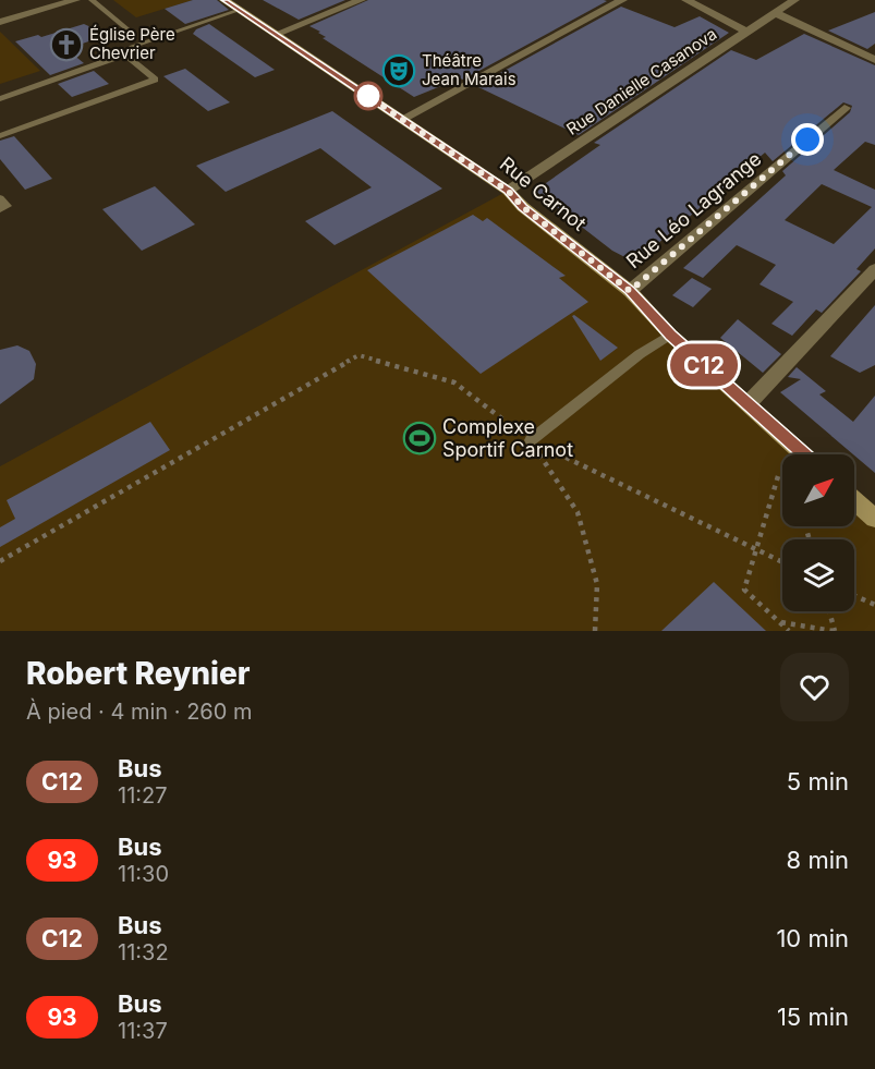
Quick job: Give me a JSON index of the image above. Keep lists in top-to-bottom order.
{
  "streets": {
    "main road": ["Rue Carnot"],
    "street": ["Rue Danielle Casanova", "Rue Léo Lagrange"]
  },
  "crossings": [
    ["Rue Danielle Casanova", "Rue Carnot"],
    ["Rue Carnot", "Rue Léo Lagrange"]
  ],
  "places": {
    "church": ["Église Père Chevrier"],
    "theatre": ["Théâtre Jean Marais"],
    "sports": ["Complexe Sportif Carnot"]
  },
  "lines": ["bus line C12"],
  "north": "top right",
  "page": {
    "on_map": "C12",
    "heading": ["Robert Reynier", "À pied · 4 min · 260 m"],
    "list": [
      {
        "mark": "C12",
        "name": "Bus",
        "note": "11:27",
        "value": "5 min"
      },
      {
        "mark": "93",
        "name": "Bus",
        "note": "11:30",
        "value": "8 min"
      },
      {
        "mark": "C12",
        "name": "Bus",
        "note": "11:32",
        "value": "10 min"
      },
      {
        "mark": "93",
        "name": "Bus",
        "note": "11:37",
        "value": "15 min"
      }
    ]
  }
}
